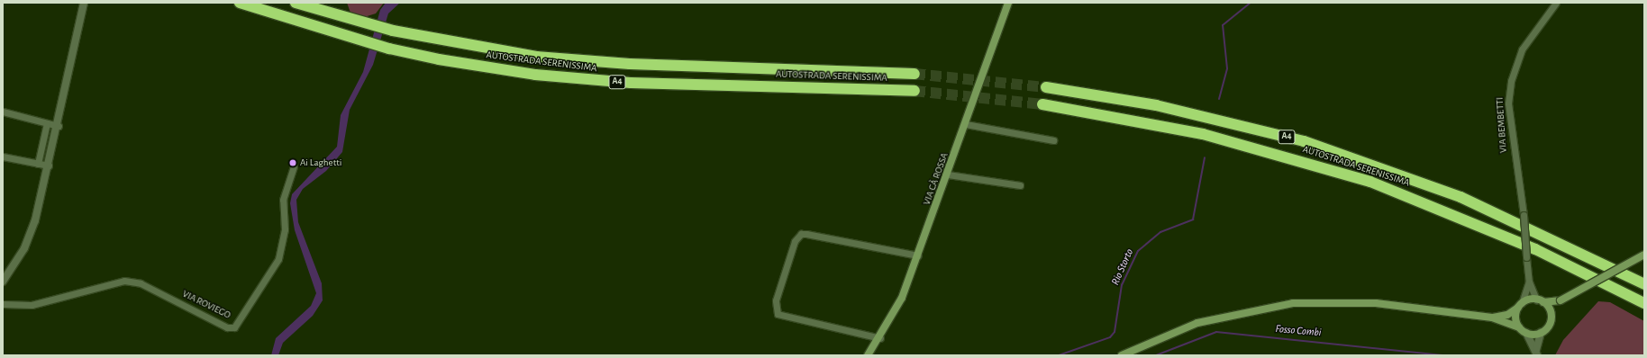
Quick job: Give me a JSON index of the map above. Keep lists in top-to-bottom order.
{
  "streets": {
    "highway": ["AUTOSTRADA SERENISSIMA", "A4"],
    "main road": ["VIA CÀ ROSSA"],
    "street": ["VIA BEMBETTI", "VIA ROVIEGO"]
  },
  "water": ["Rio Storto", "Fosso Combi"],
  "places": ["Ai Laghetti"]
}
